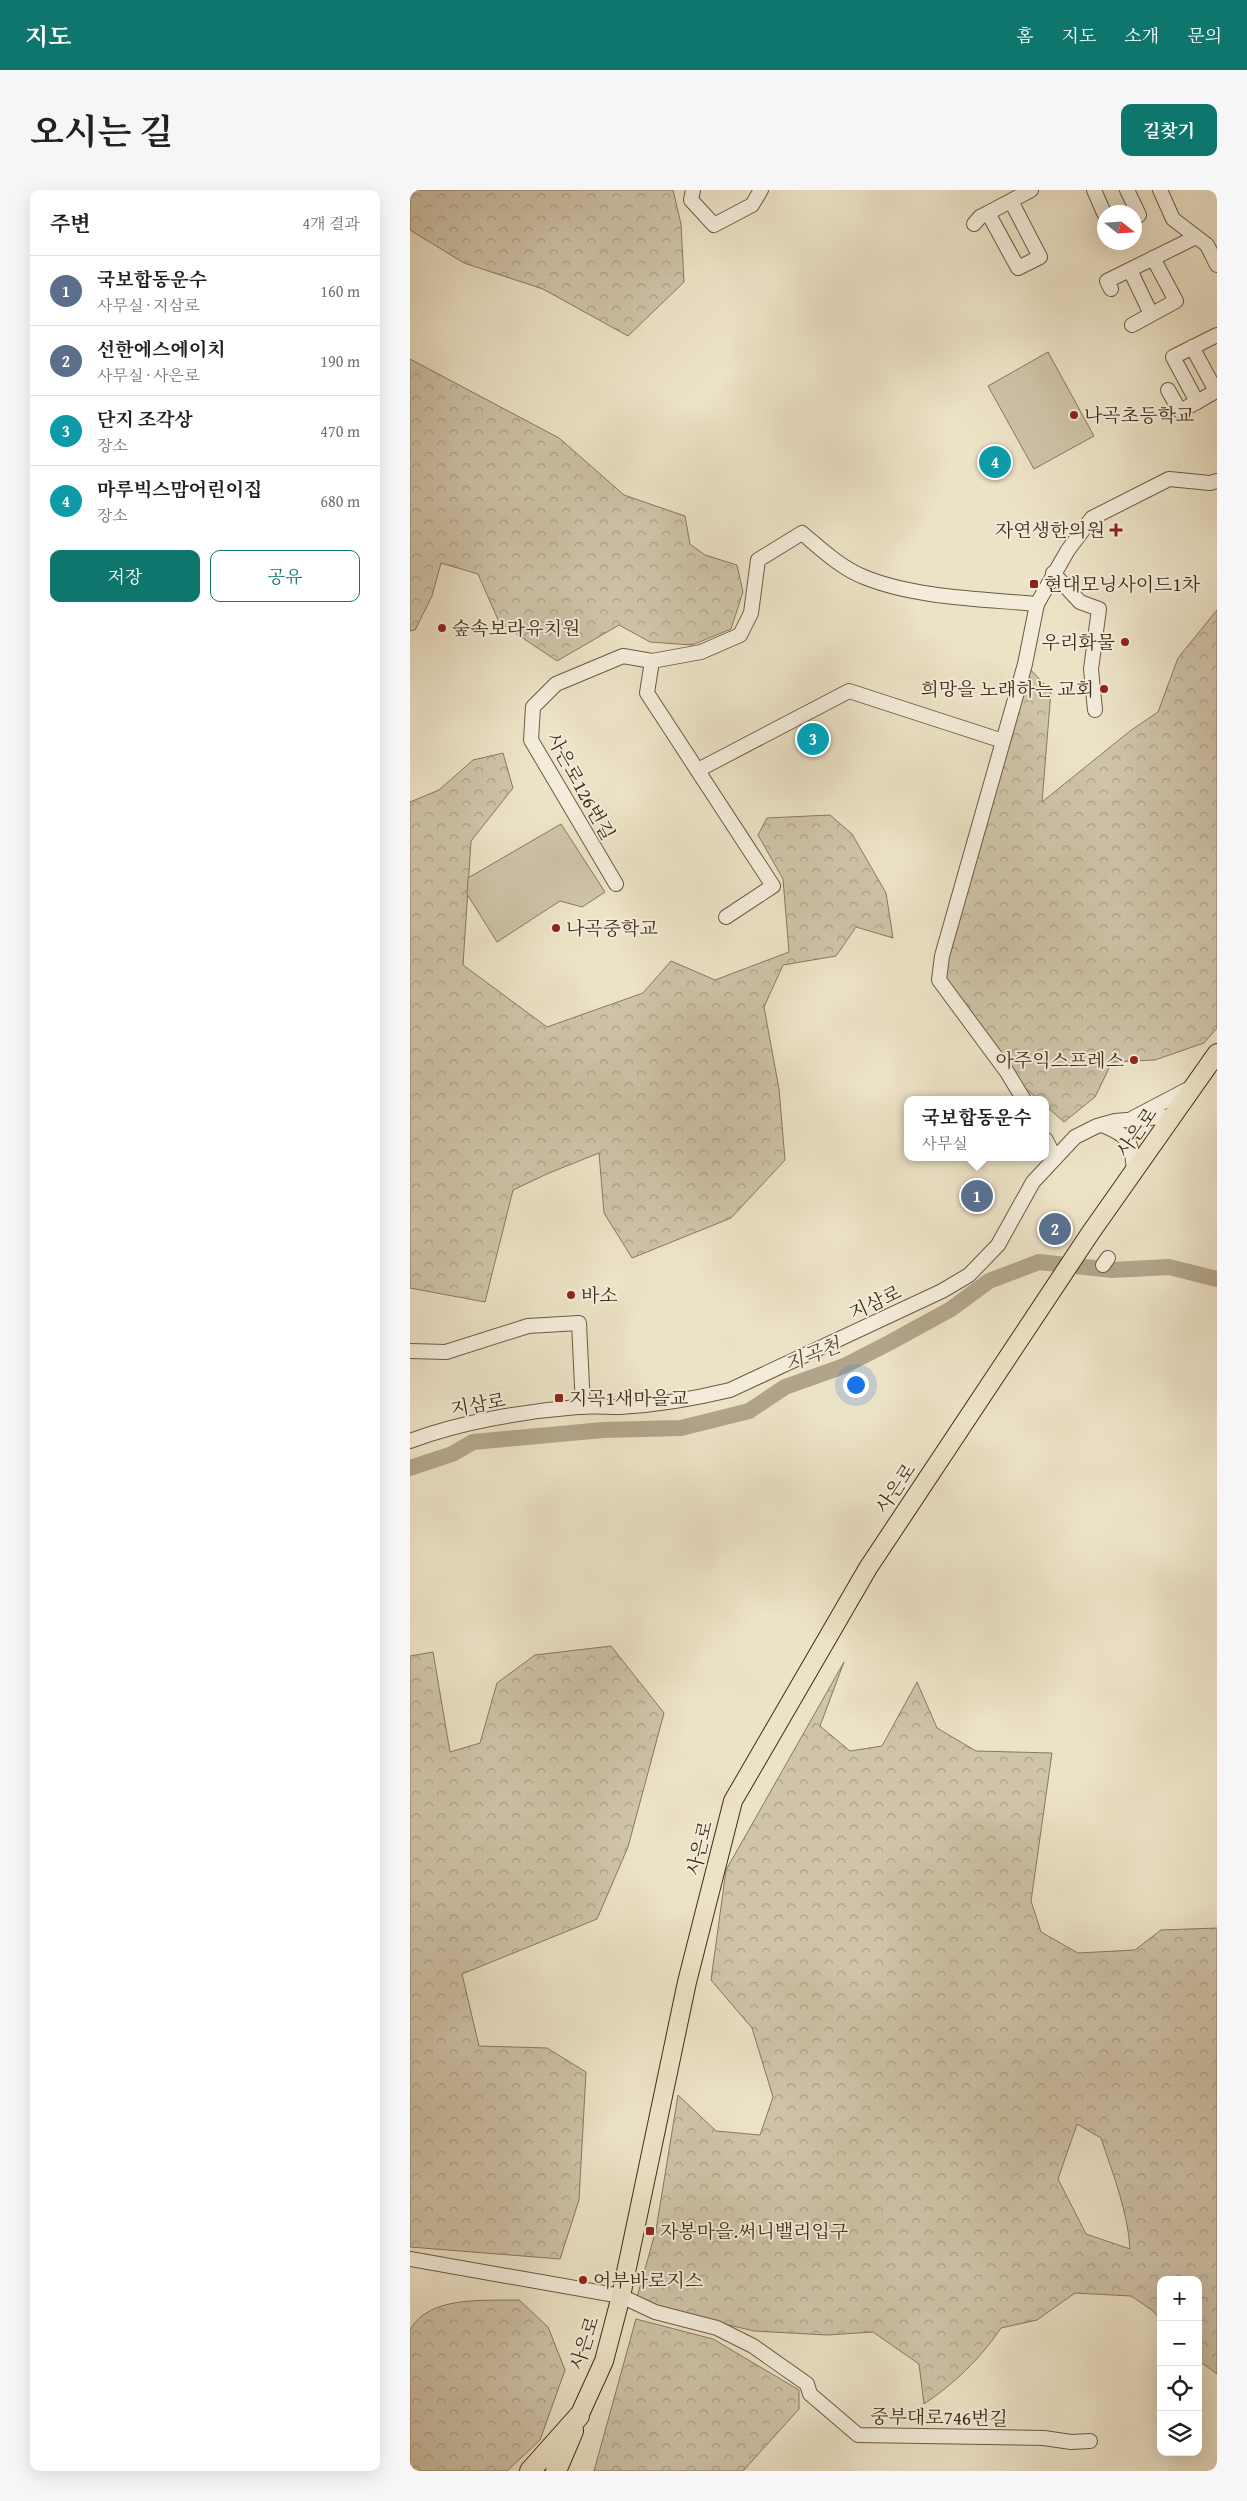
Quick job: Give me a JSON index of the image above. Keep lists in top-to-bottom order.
{
  "streets": {
    "main road": ["사은로"],
    "street": ["사은로126번길", "지삼로", "중부대로746번길"]
  },
  "crossings": [
    ["사은로", "지삼로"],
    ["사은로", "중부대로746번길"]
  ],
  "water": ["지곡천"],
  "places": {
    "other": [
      "나곡초등학교",
      "숲속보라유치원",
      "우리화물",
      "희망을 노래하는 교회",
      "나곡중학교",
      "아주익스프레스",
      "바소",
      "어부바로지스"
    ],
    "health": ["자연생한의원"],
    "transit": ["현대모닝사이드1차", "지곡1새마을교", "자봉마을.써니밸리입구"]
  },
  "north": "right",
  "page": {
    "header": "지도",
    "nav": [
      "홈",
      "지도",
      "소개",
      "문의"
    ],
    "title": "오시는 길",
    "buttons": [
      "길찾기",
      ["저장", "공유"]
    ],
    "heading": ["주변", "4개 결과"],
    "list": [
      {
        "mark": "1",
        "name": "국보합동운수",
        "note": "사무실 · 지삼로",
        "value": "160 m"
      },
      {
        "mark": "2",
        "name": "선한에스에이치",
        "note": "사무실 · 사은로",
        "value": "190 m"
      },
      {
        "mark": "3",
        "name": "단지 조각상",
        "note": "장소",
        "value": "470 m"
      },
      {
        "mark": "4",
        "name": "마루빅스맘어린이집",
        "note": "장소",
        "value": "680 m"
      }
    ],
    "pins": [
      "4",
      "3",
      "1",
      "2"
    ],
    "popup": ["국보합동운수", "사무실"],
    "map_buttons": ["+", "−"]
  }
}
